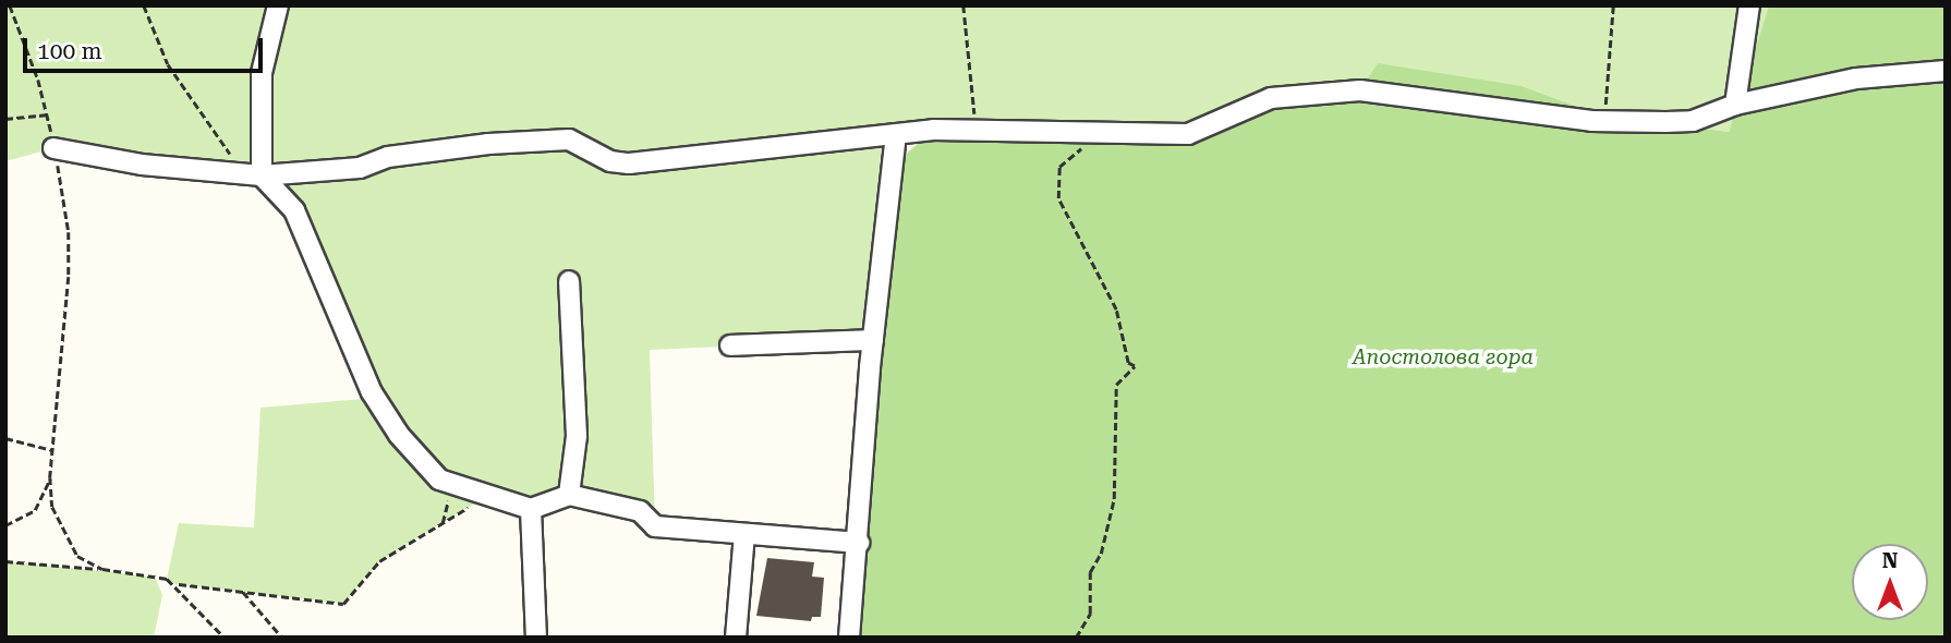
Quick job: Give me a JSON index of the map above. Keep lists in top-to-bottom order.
{
  "parks": ["Апостолова гора"],
  "scale_bar": "100 m",
  "north": "top"
}
